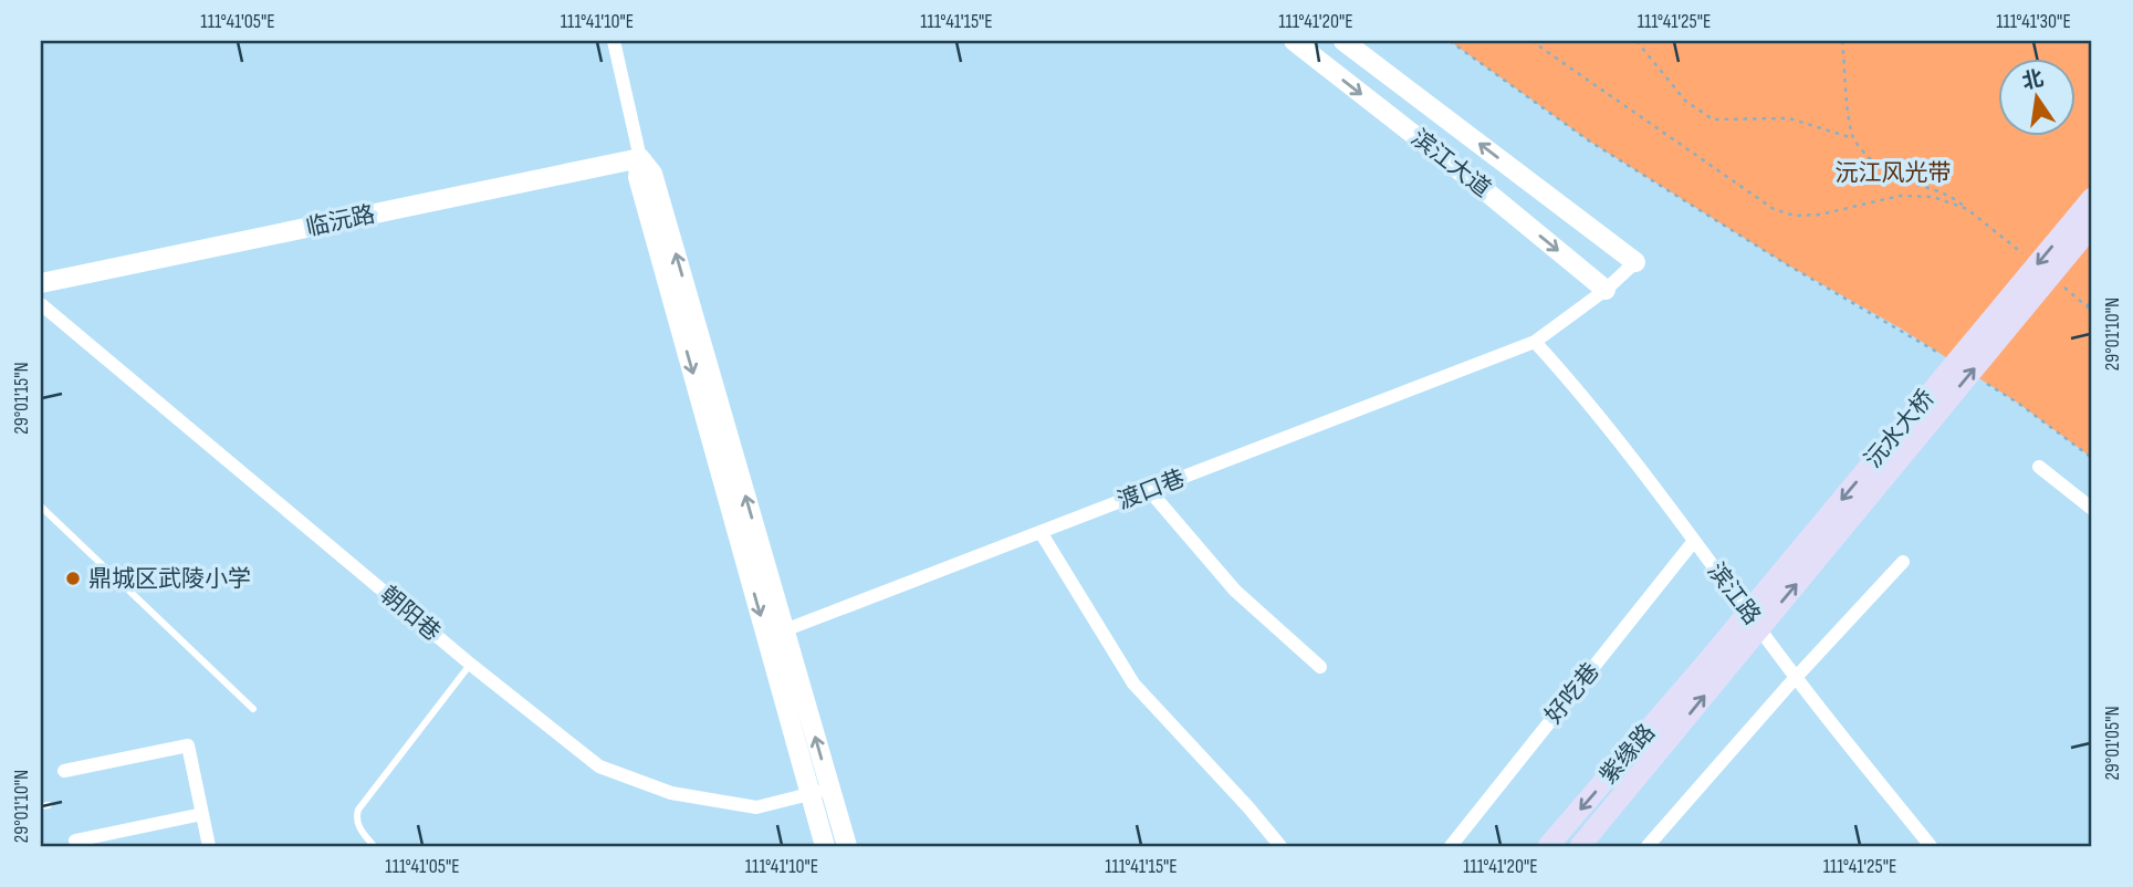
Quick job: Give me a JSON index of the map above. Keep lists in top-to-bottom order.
{
  "streets": {
    "main road": ["沅水大桥", "紫缘路"],
    "street": [
      "滨江大道",
      "临沅路",
      "渡口巷",
      "滨江路",
      "朝阳巷",
      "好吃巷"
    ]
  },
  "crossings": [
    ["滨江大道", "渡口巷"],
    ["沅水大桥", "紫缘路"],
    ["渡口巷", "滨江路"],
    ["滨江路", "好吃巷"]
  ],
  "parks": ["沅江风光带"],
  "places": ["鼎城区武陵小学"],
  "north": "top",
  "coordinates": [
    "111°41'05\"E",
    "111°41'10\"E",
    "111°41'15\"E",
    "111°41'20\"E",
    "111°41'25\"E",
    "111°41'30\"E",
    "29°01'10\"N",
    "29°01'15\"N",
    "29°01'05\"N"
  ]
}
